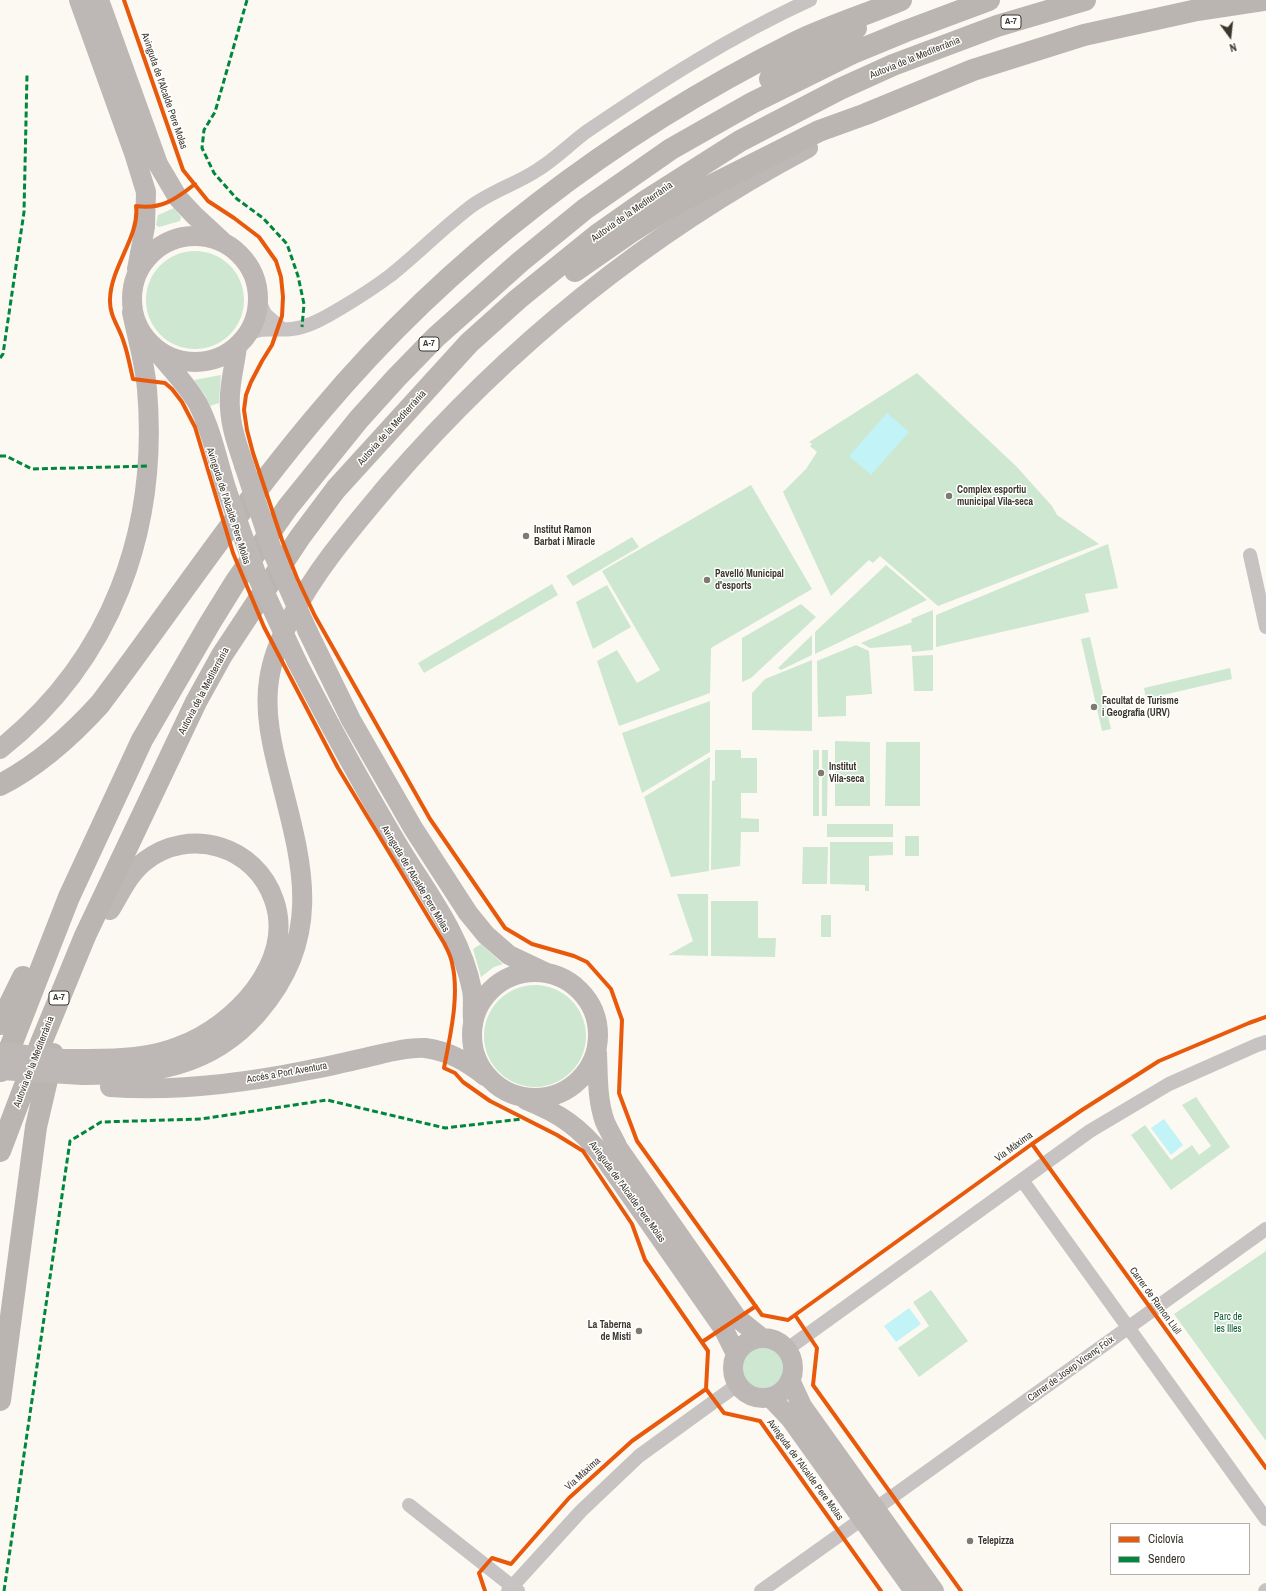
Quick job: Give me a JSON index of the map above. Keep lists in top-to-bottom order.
{
  "streets": {
    "highway": ["A-7", "Autovia de la Mediterrània"],
    "street": ["Avinguda de l'Alcalde Pere Molas", "Accés a Port Aventura", "Carrer de Josep Vicenç Foix"],
    "cycle path": ["Via Màxima"]
  },
  "crossings": [
    ["Avinguda de l'Alcalde Pere Molas", "Accés a Port Aventura"],
    ["Avinguda de l'Alcalde Pere Molas", "Carrer de Josep Vicenç Foix"]
  ],
  "parks": ["Parc de les Illes"],
  "places": [
    "Complex esportiu municipal Vila-seca",
    "Institut Ramon Barbat i Miracle",
    "Pavelló Municipal d'esports",
    "Facultat de Turisme i Geografia (URV)",
    "Institut Vila-seca",
    "La Taberna de Misti",
    "Telepizza"
  ],
  "legend": ["Ciclovía", "Sendero"],
  "north": "bottom"
}
